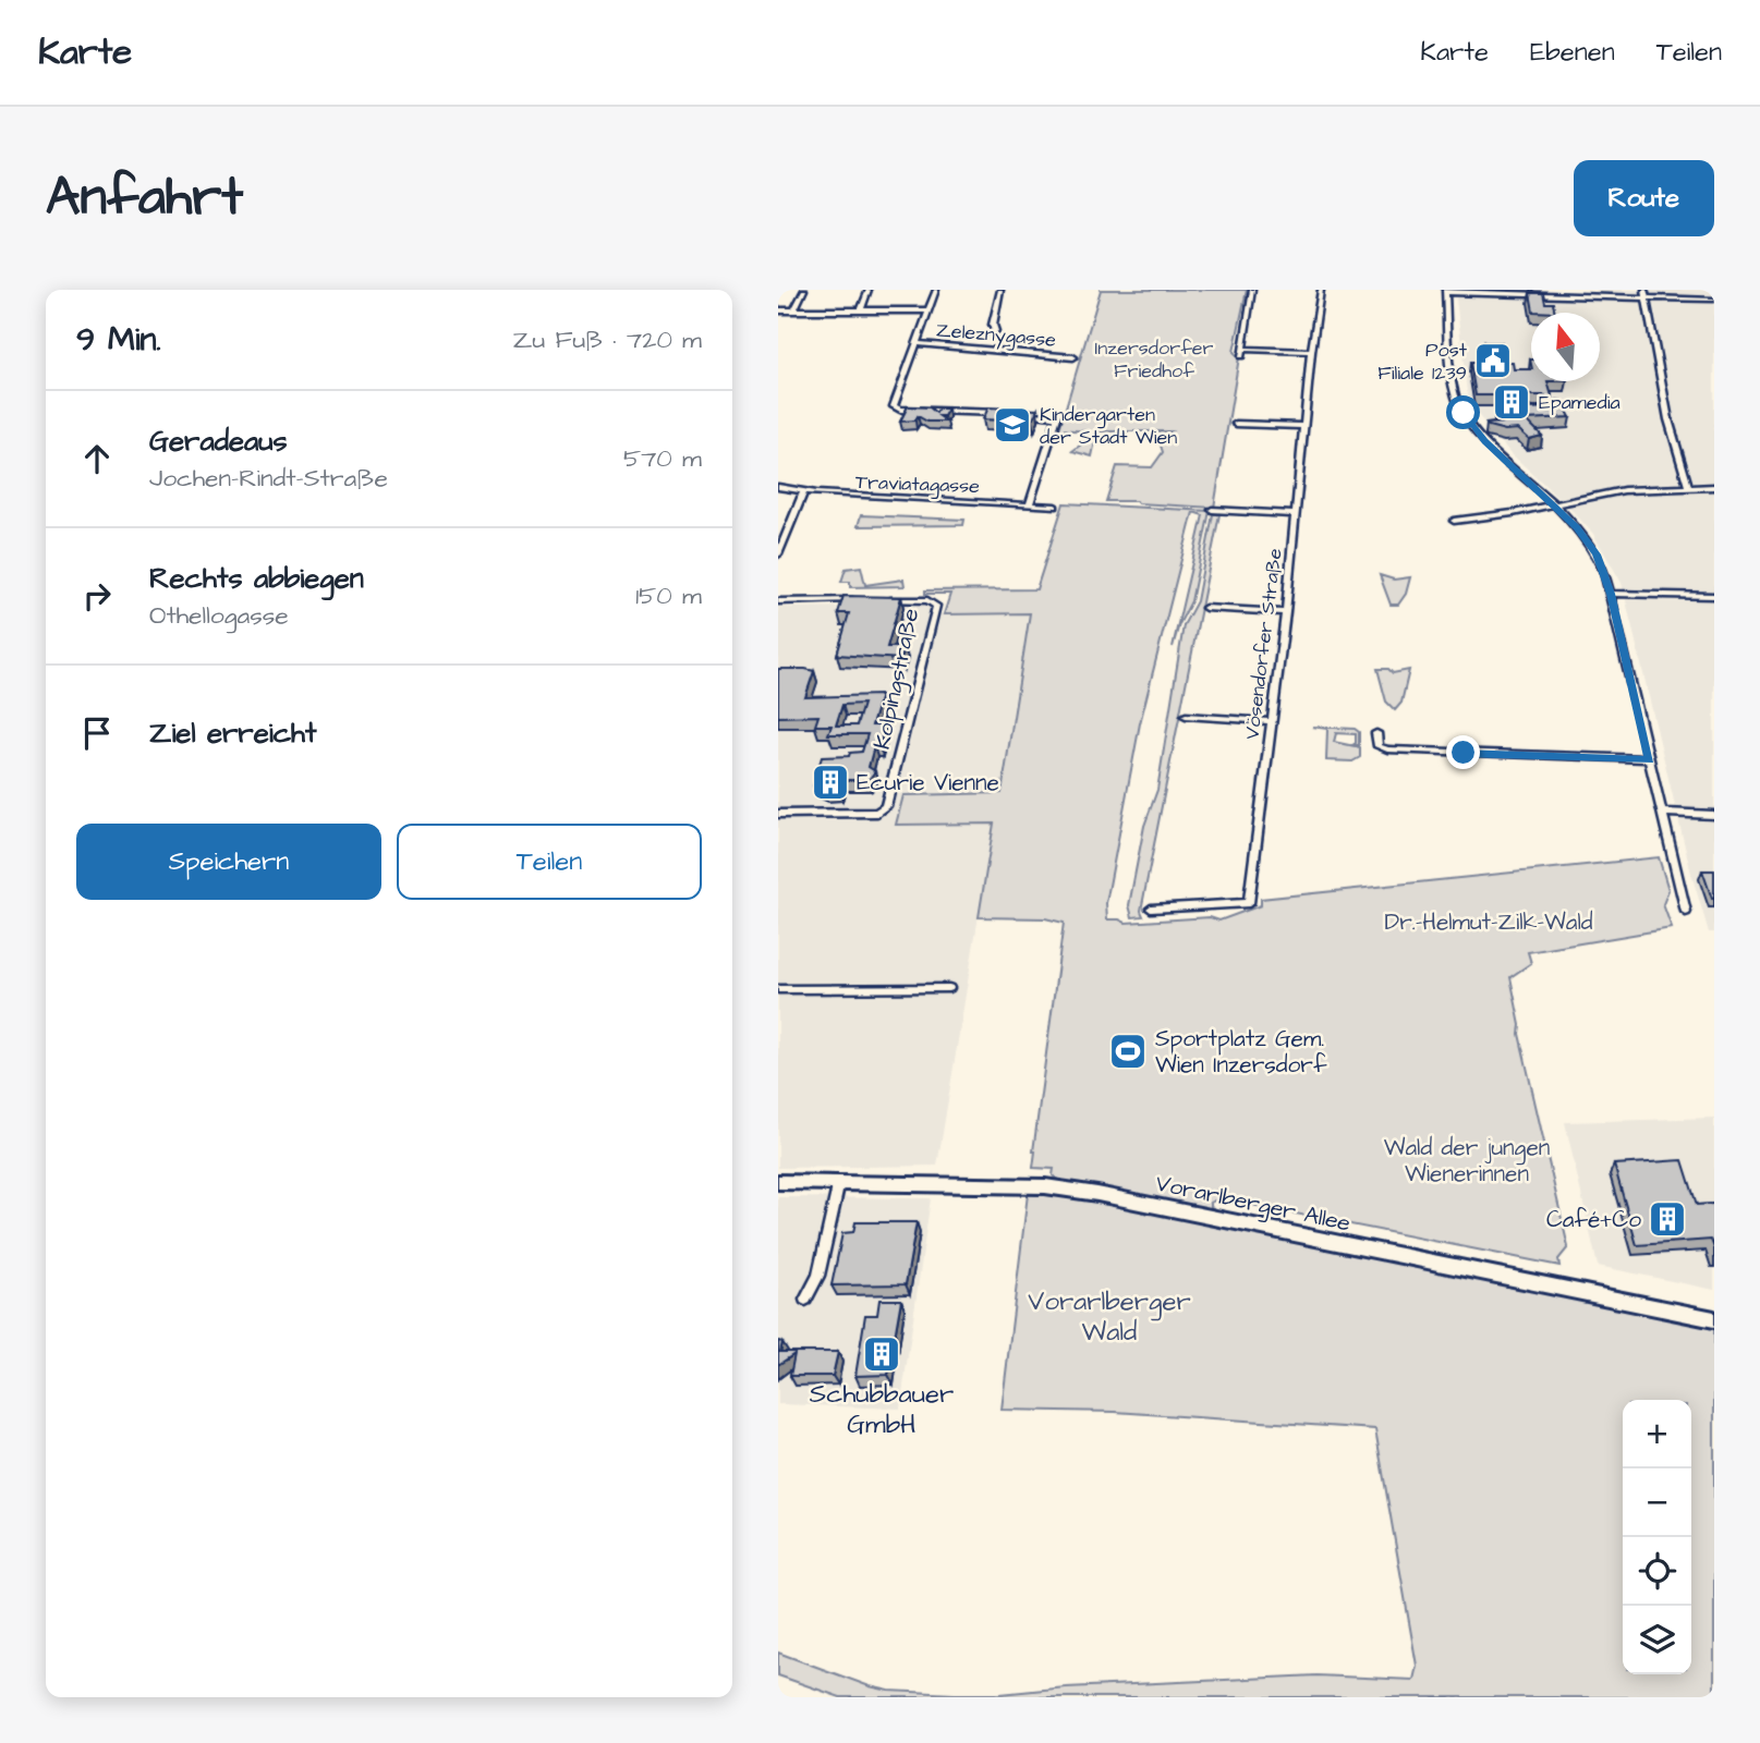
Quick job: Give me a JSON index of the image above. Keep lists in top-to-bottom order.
{
  "streets": {
    "main road": ["Vorarlberger Allee"],
    "street": [
      "Zeleznygasse",
      "Traviatagasse",
      "Vösendorfer Straße",
      "Kolpingstraße"
    ]
  },
  "parks": [
    "Inzersdorfer Friedhof",
    "Dr.-Helmut-Zilk-Wald",
    "Wald der jungen Wienerinnen",
    "Vorarlberger Wald"
  ],
  "places": {
    "public building": ["Post Filiale 1239"],
    "building": [
      "Epamedia",
      "Ecurie Vienne",
      "Café+Co",
      "Schubbauer GmbH"
    ],
    "school or university": ["Kindergarten der Stadt Wien"],
    "sports": ["Sportplatz Gem. Wien Inzersdorf"]
  },
  "north": "top",
  "page": {
    "header": "Karte",
    "nav": ["Karte", "Ebenen", "Teilen"],
    "buttons": [
      "Route",
      ["Speichern", "Teilen"]
    ],
    "title": "Anfahrt",
    "heading": ["9 Min.", "Zu Fuß · 720 m"],
    "list": [
      ["Geradeaus", "Jochen-Rindt-Straße", "570 m"],
      ["Rechts abbiegen", "Othellogasse", "150 m"],
      "Ziel erreicht"
    ],
    "map_buttons": ["+", "−"]
  }
}
